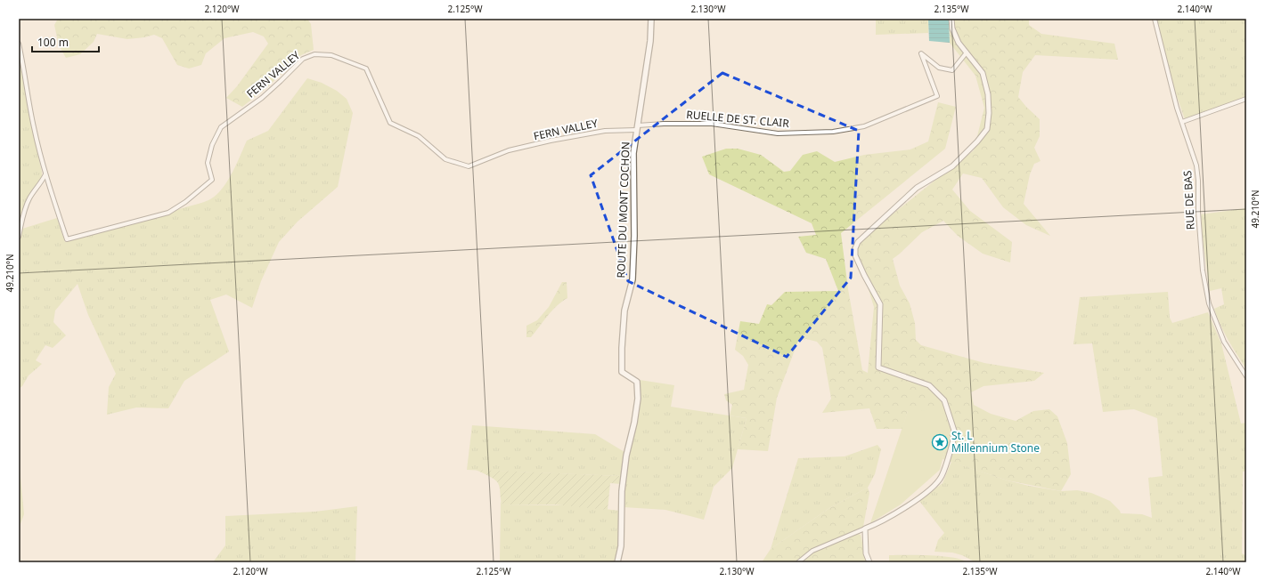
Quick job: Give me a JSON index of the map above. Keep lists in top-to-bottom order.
{
  "streets": {
    "main road": ["ROUTE DU MONT COCHON"],
    "street": ["FERN VALLEY", "RUELLE DE ST. CLAIR", "RUE DE BAS"]
  },
  "crossings": [
    ["FERN VALLEY", "RUELLE DE ST. CLAIR"],
    ["FERN VALLEY", "ROUTE DU MONT COCHON"],
    ["RUELLE DE ST. CLAIR", "ROUTE DU MONT COCHON"]
  ],
  "places": {
    "place": ["St. L Millennium Stone"]
  },
  "scale_bar": "100 m",
  "coordinates": [
    "2.120°W",
    "2.125°W",
    "2.130°W",
    "2.135°W",
    "2.140°W",
    "49.210°N"
  ]
}
